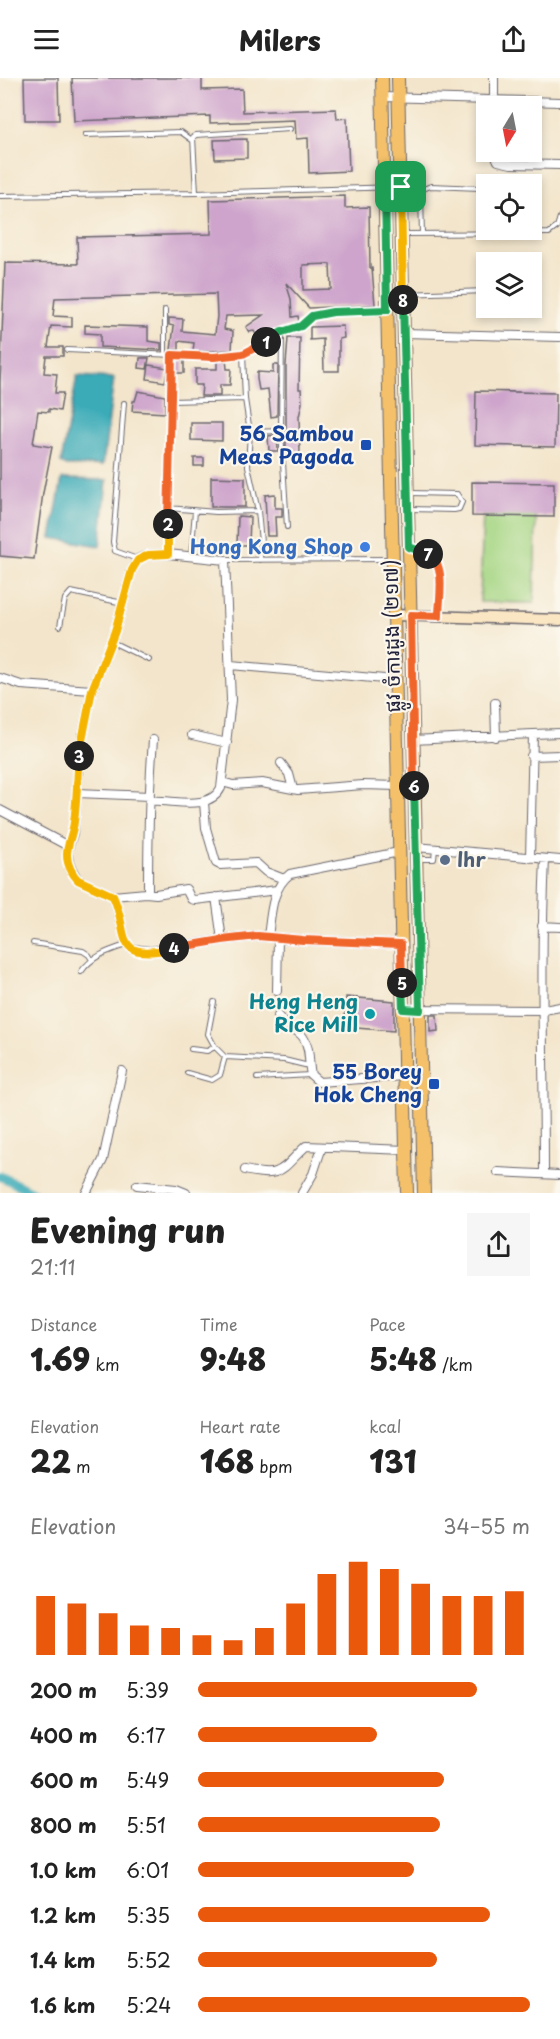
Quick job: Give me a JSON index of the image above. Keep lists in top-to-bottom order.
{
  "streets": {
    "main road": ["ផ្លូវ ចំការដូង (២១៧)"]
  },
  "places": {
    "transit": ["56 Sambou Meas Pagoda", "55 Borey Hok Cheng"],
    "other": ["Hong Kong Shop", "lhr", "Heng Heng Rice Mill"]
  },
  "north": "bottom",
  "page": {
    "header": "Milers",
    "pins": [
      "8",
      "1",
      "2",
      "7",
      "3",
      "6",
      "4",
      "5"
    ],
    "heading": ["Evening run", "21:11"],
    "stats": [
      ["Distance", "1.69 km"],
      ["Time", "9:48"],
      ["Pace", "5:48 /km"],
      ["Elevation", "22 m"],
      ["Heart rate", "168 bpm"],
      ["kcal", "131"]
    ],
    "chart": ["Elevation", "34–55 m"],
    "list": [
      {
        "name": "200 m",
        "note": "5:39"
      },
      {
        "name": "400 m",
        "note": "6:17"
      },
      {
        "name": "600 m",
        "note": "5:49"
      },
      {
        "name": "800 m",
        "note": "5:51"
      },
      {
        "name": "1.0 km",
        "note": "6:01"
      },
      {
        "name": "1.2 km",
        "note": "5:35"
      },
      {
        "name": "1.4 km",
        "note": "5:52"
      },
      {
        "name": "1.6 km",
        "note": "5:24"
      }
    ]
  }
}
